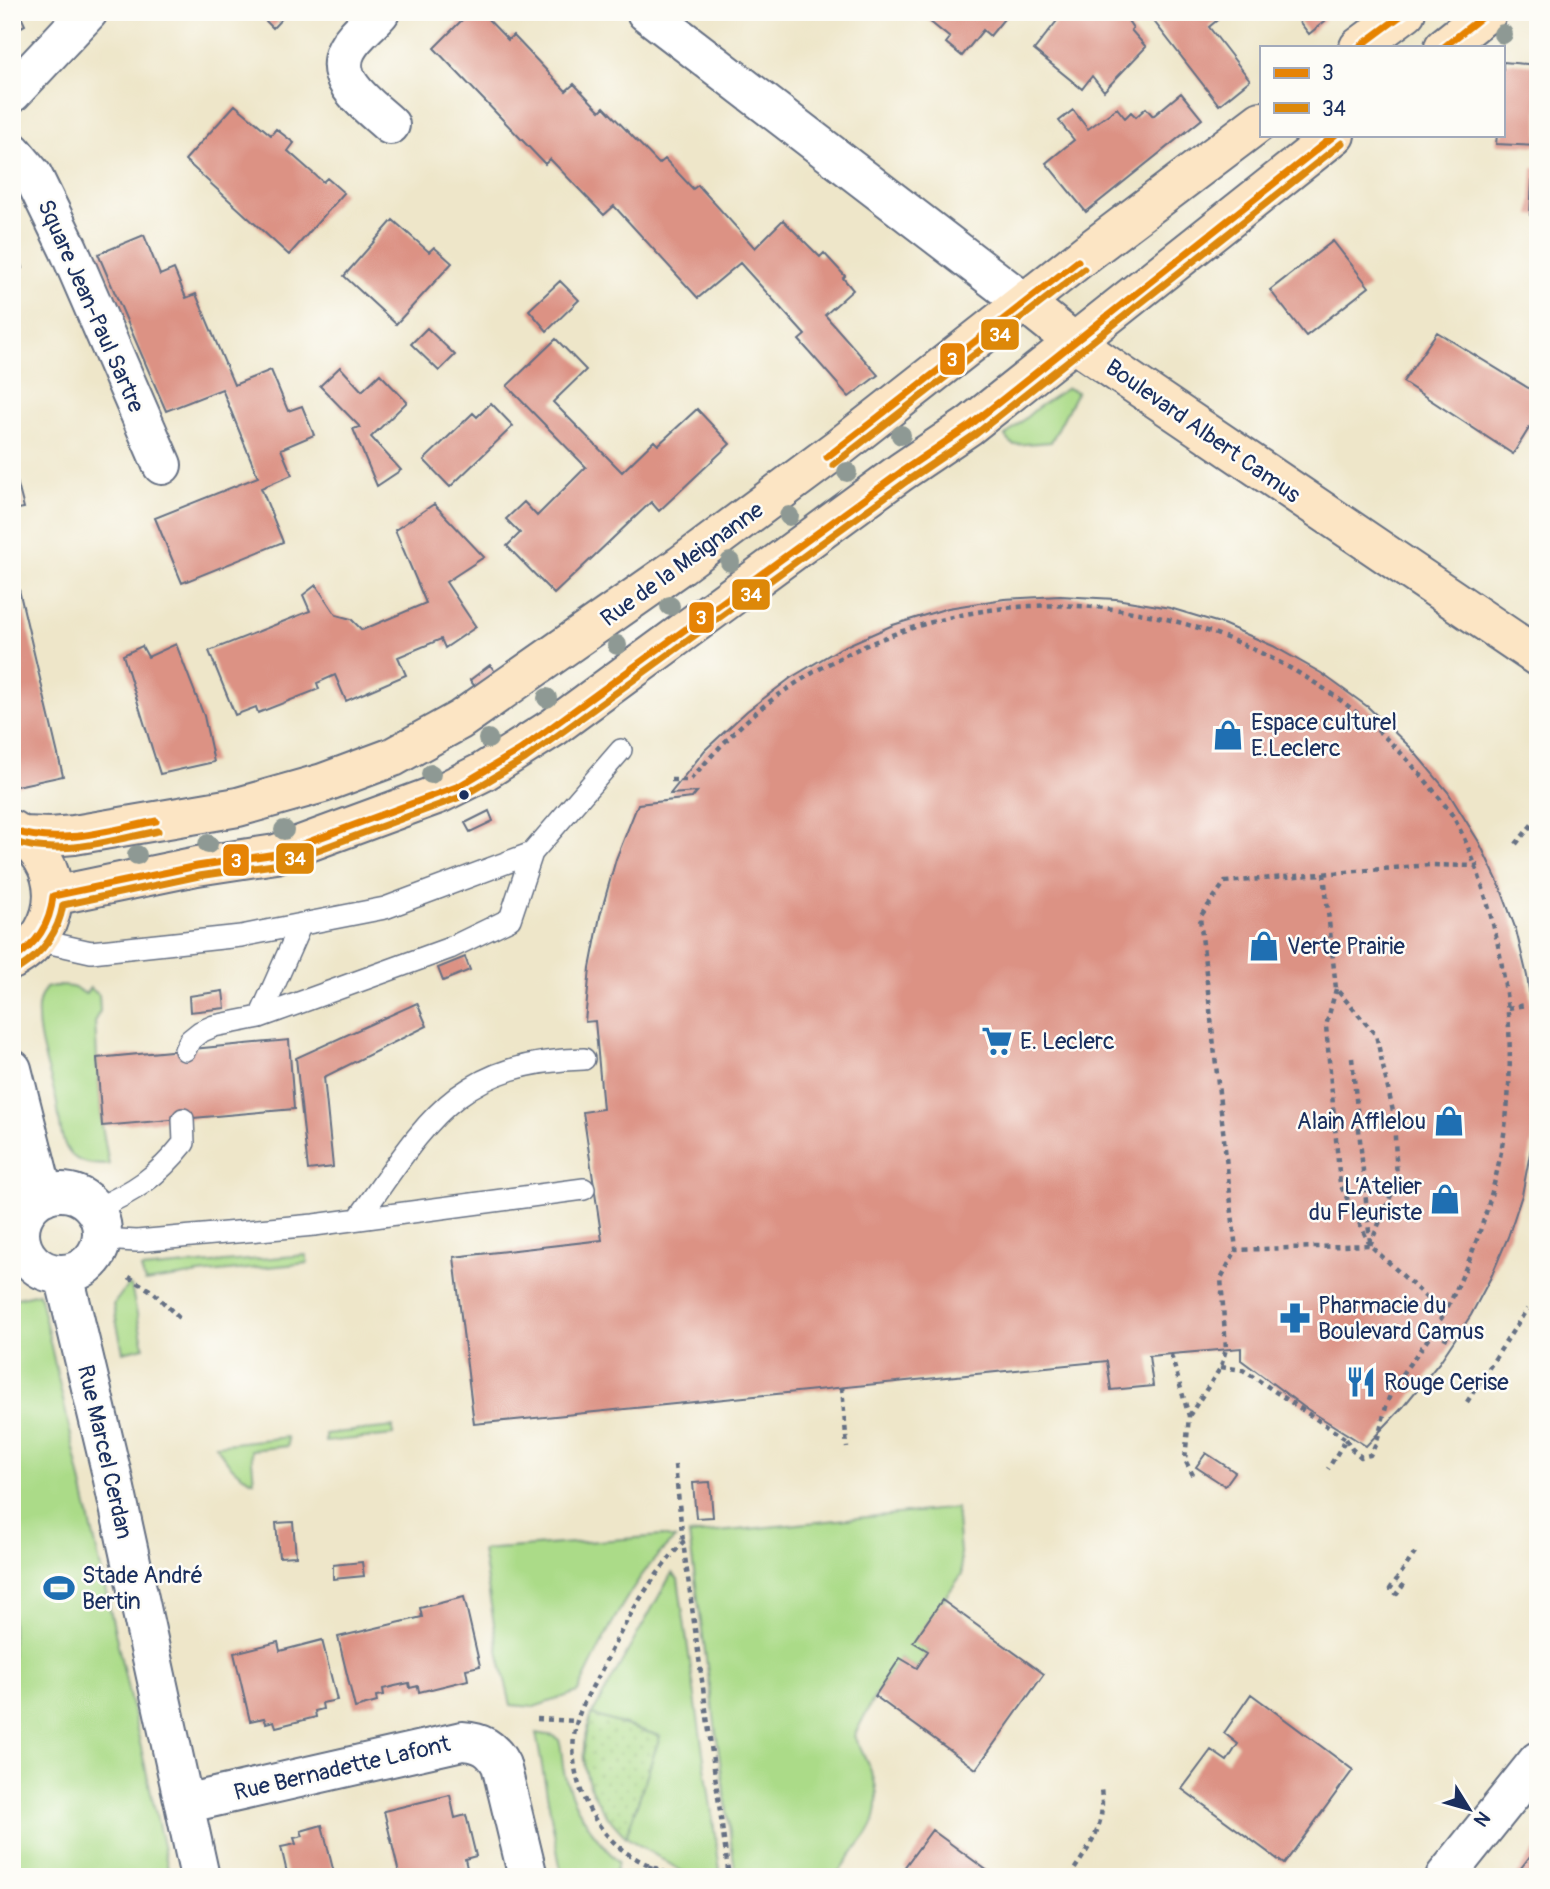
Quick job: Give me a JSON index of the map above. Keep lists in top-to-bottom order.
{
  "streets": {
    "main road": ["Boulevard Albert Camus", "Rue de la Meignanne"],
    "street": ["Square Jean-Paul Sartre", "Rue Marcel Cerdan", "Rue Bernadette Lafont"]
  },
  "crossings": [
    ["Boulevard Albert Camus", "Rue de la Meignanne"],
    ["Rue Marcel Cerdan", "Rue Bernadette Lafont"]
  ],
  "places": {
    "shop": [
      "Espace culturel E.Leclerc",
      "Verte Prairie",
      "Alain Afflelou",
      "L’Atelier du Fleuriste"
    ],
    "supermarket": ["E. Leclerc"],
    "pharmacy": ["Pharmacie du Boulevard Camus"],
    "restaurant": ["Rouge Cerise"],
    "sports": ["Stade André Bertin"]
  },
  "lines": ["transit line 3", "transit line 34"],
  "legend": ["3", "34"],
  "north": "bottom right"
}
